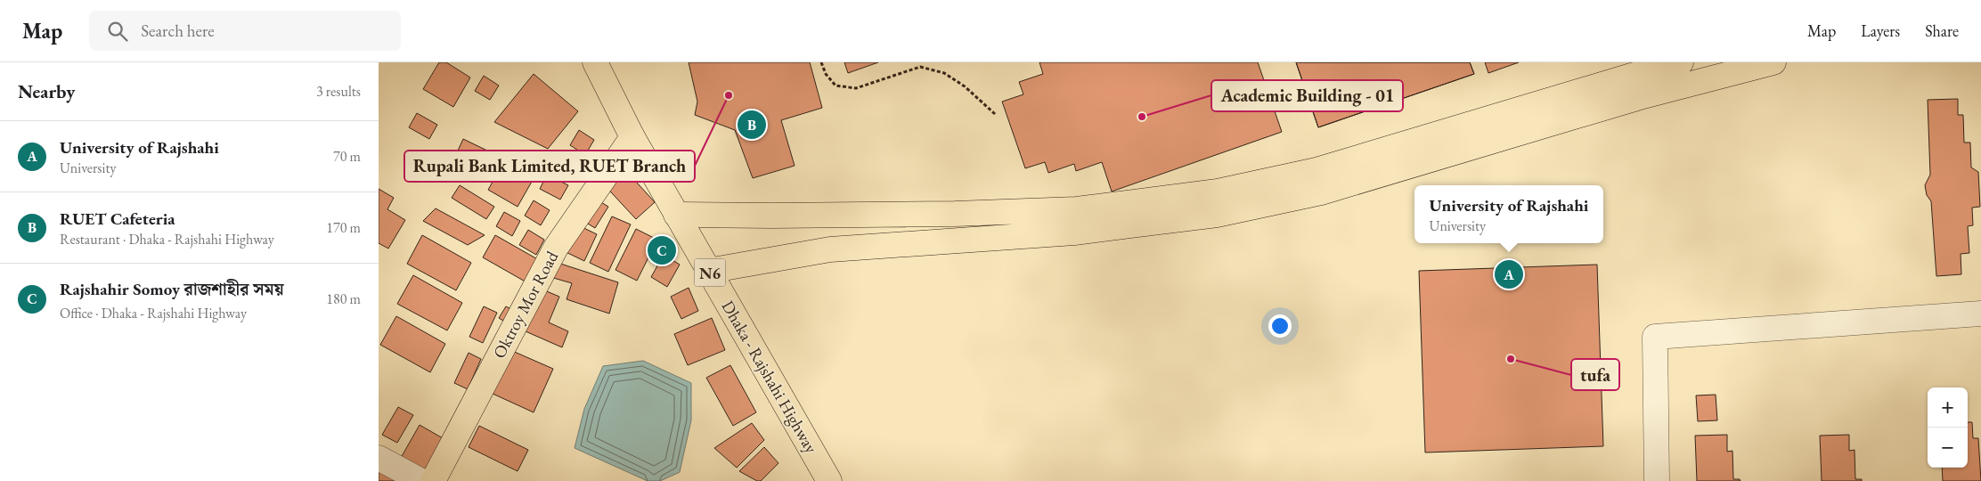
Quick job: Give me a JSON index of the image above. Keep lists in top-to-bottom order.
{
  "streets": {
    "main road": ["N6", "Oktroy Mor Road", "Dhaka - Rajshahi Highway"]
  },
  "crossings": [
    ["Oktroy Mor Road", "Dhaka - Rajshahi Highway"]
  ],
  "places": ["Rupali Bank Limited, RUET Branch", "Academic Building - 01", "tufa"],
  "page": {
    "header": "Map",
    "search": "Search here",
    "nav": ["Map", "Layers", "Share"],
    "heading": ["Nearby", "3 results"],
    "pins": ["B", "C", "A"],
    "list": [
      {
        "mark": "A",
        "name": "University of Rajshahi",
        "note": "University",
        "value": "70 m"
      },
      {
        "mark": "B",
        "name": "RUET Cafeteria",
        "note": "Restaurant · Dhaka - Rajshahi Highway",
        "value": "170 m"
      },
      {
        "mark": "C",
        "name": "Rajshahir Somoy রাজশাহীর সময়",
        "note": "Office · Dhaka - Rajshahi Highway",
        "value": "180 m"
      }
    ],
    "popup": ["University of Rajshahi", "University"],
    "map_buttons": ["+", "−"]
  }
}
